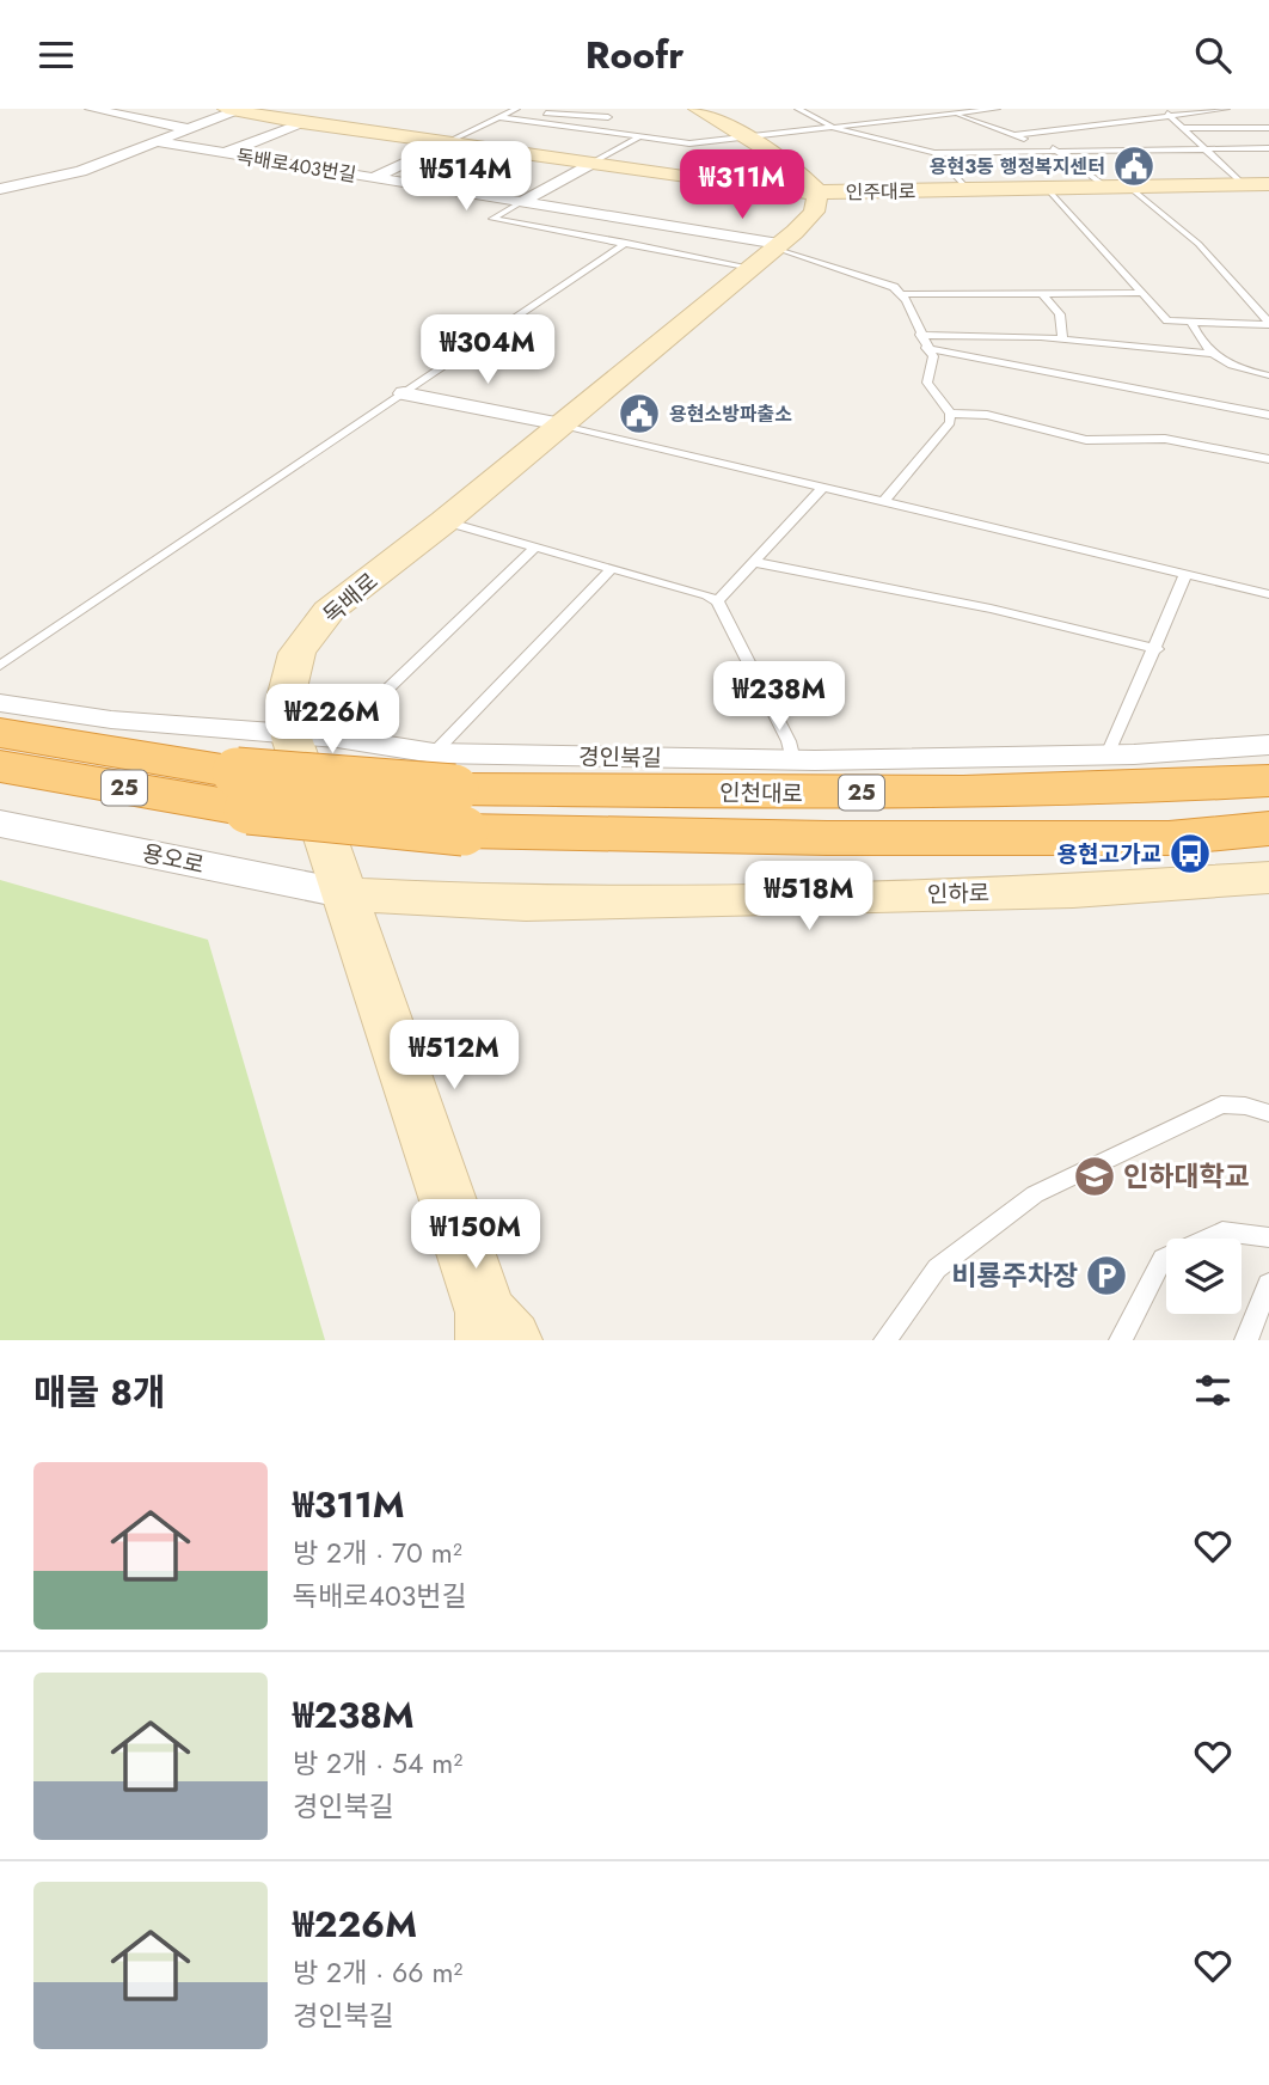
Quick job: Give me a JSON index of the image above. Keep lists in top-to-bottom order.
{
  "streets": {
    "highway": ["25", "인천대로"],
    "main road": ["인주대로", "독배로", "인하로"],
    "street": ["독배로403번길", "경인북길", "용오로"]
  },
  "crossings": [
    ["독배로403번길", "독배로"],
    ["인주대로", "독배로"],
    ["독배로", "경인북길"],
    ["독배로", "용오로"],
    ["독배로", "인하로"],
    ["경인북길", "25"],
    ["경인북길", "인천대로"],
    ["25", "인천대로"],
    ["용오로", "인하로"]
  ],
  "places": {
    "public building": ["용현3동 행정복지센터", "용현소방파출소"],
    "bus stop": ["용현고가교"],
    "school or university": ["인하대학교"],
    "parking": ["비룡주차장"]
  },
  "page": {
    "header": "Roofr",
    "price": [
      "₩514M",
      "₩311M",
      "₩304M",
      "₩238M",
      "₩226M",
      "₩518M",
      "₩512M",
      "₩150M"
    ],
    "heading": "매물 8개",
    "list": [
      {
        "name": "₩311M",
        "note": "방 2개 · 70 m² · 독배로403번길"
      },
      {
        "name": "₩238M",
        "note": "방 2개 · 54 m² · 경인북길"
      },
      {
        "name": "₩226M",
        "note": "방 2개 · 66 m² · 경인북길"
      }
    ]
  }
}
